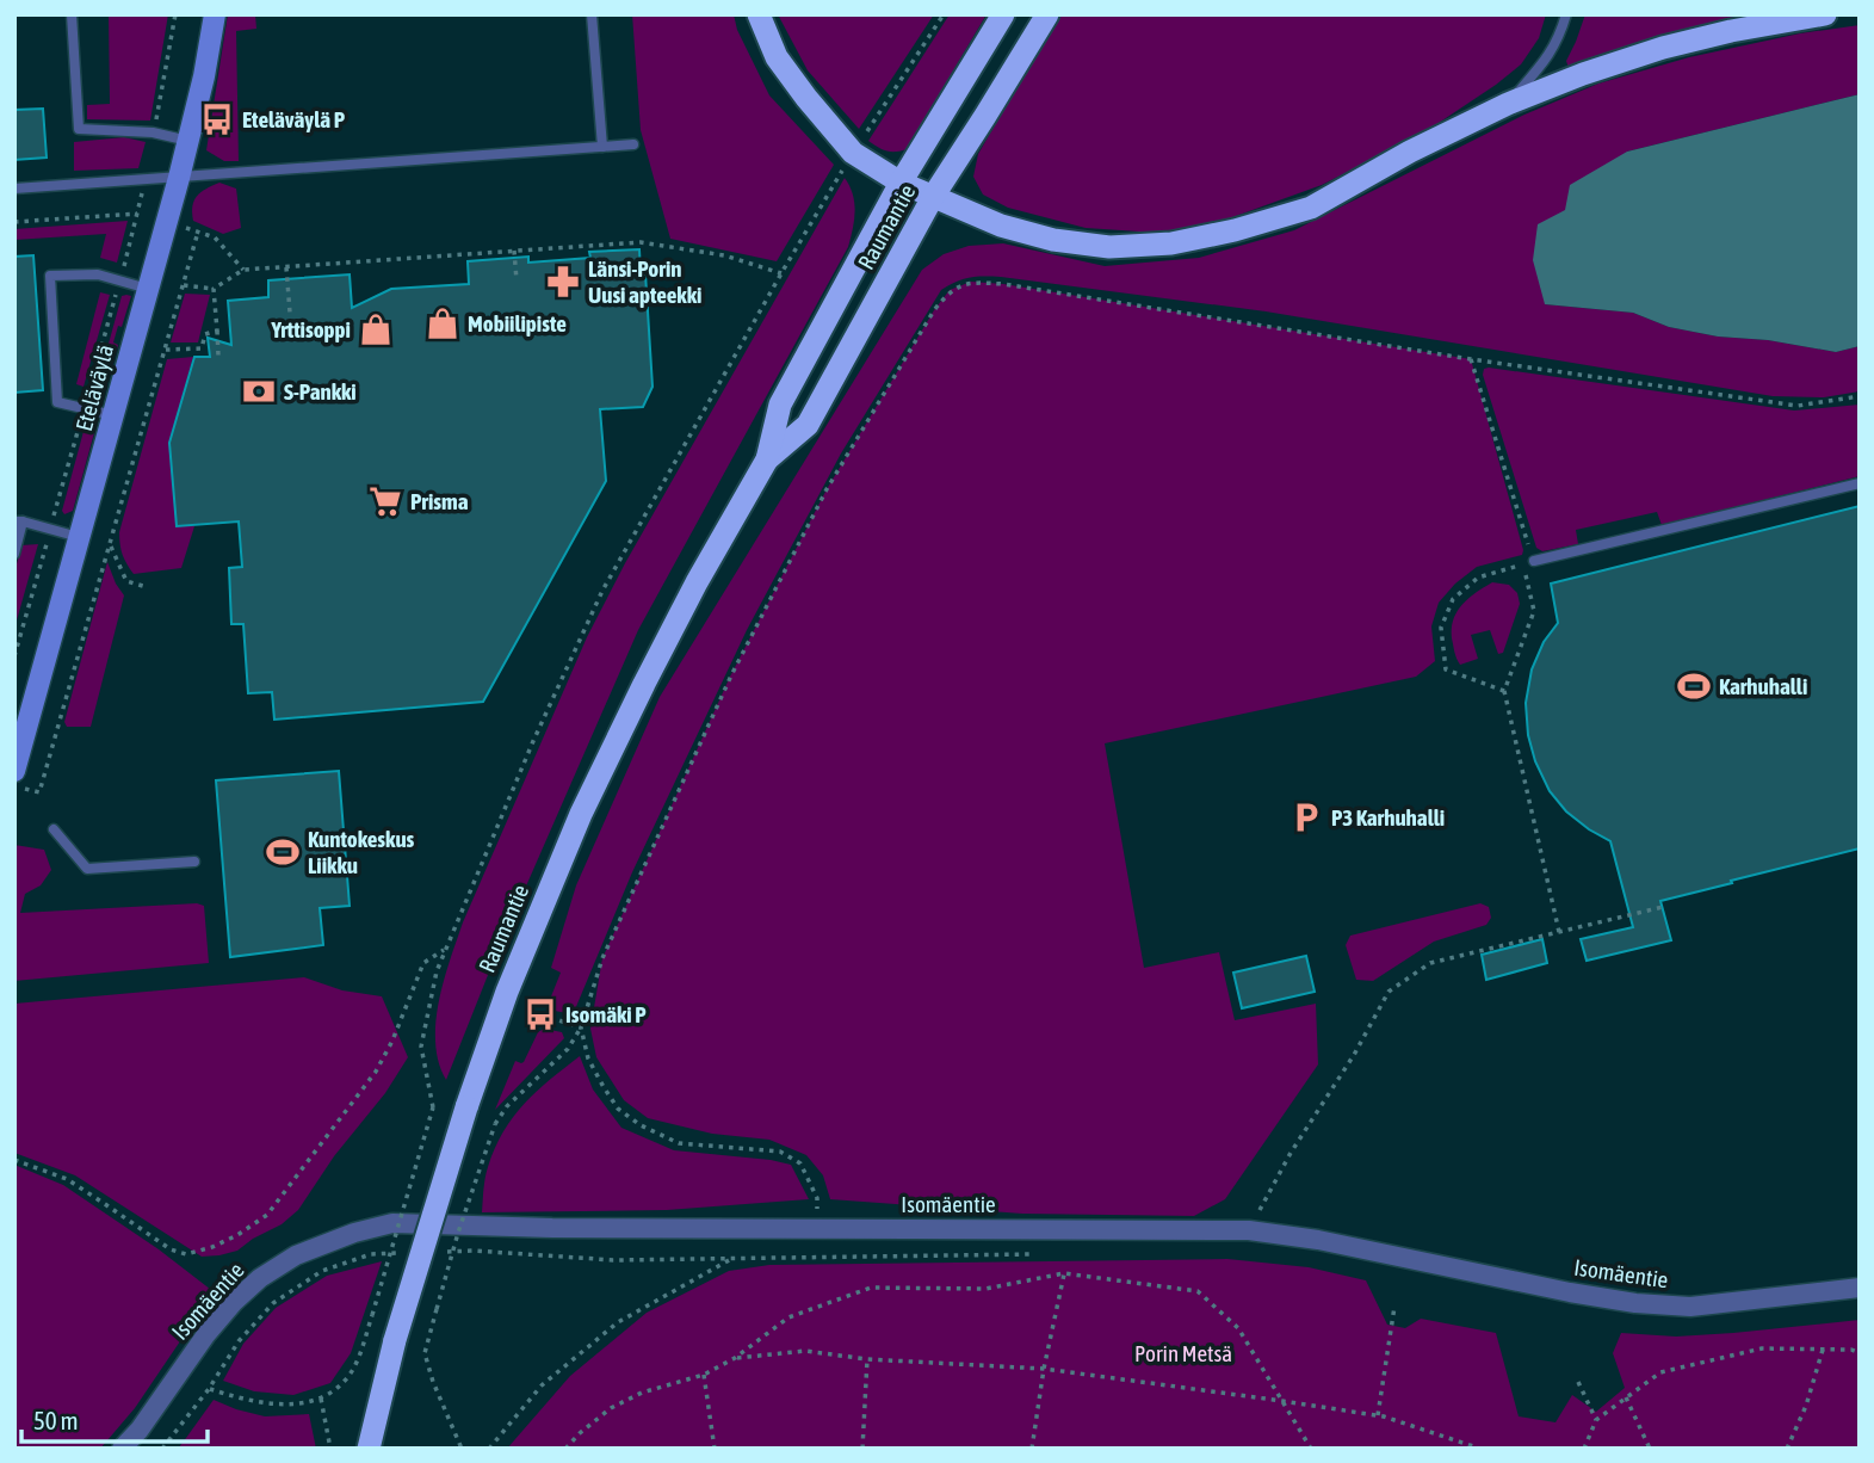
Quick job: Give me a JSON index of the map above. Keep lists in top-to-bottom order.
{
  "streets": {
    "highway": ["Raumantie"],
    "main road": ["Eteläväylä"],
    "street": ["Isomäentie"]
  },
  "parks": ["Porin Metsä"],
  "places": {
    "bus stop": ["Eteläväylä P", "Isomäki P"],
    "pharmacy": ["Länsi-Porin Uusi apteekki"],
    "shop": ["Mobiilipiste", "Yrttisoppi"],
    "bank": ["S-Pankki"],
    "supermarket": ["Prisma"],
    "sports": ["Karhuhalli", "Kuntokeskus Liikku"],
    "parking": ["P3 Karhuhalli"]
  },
  "scale_bar": "50 m"
}
